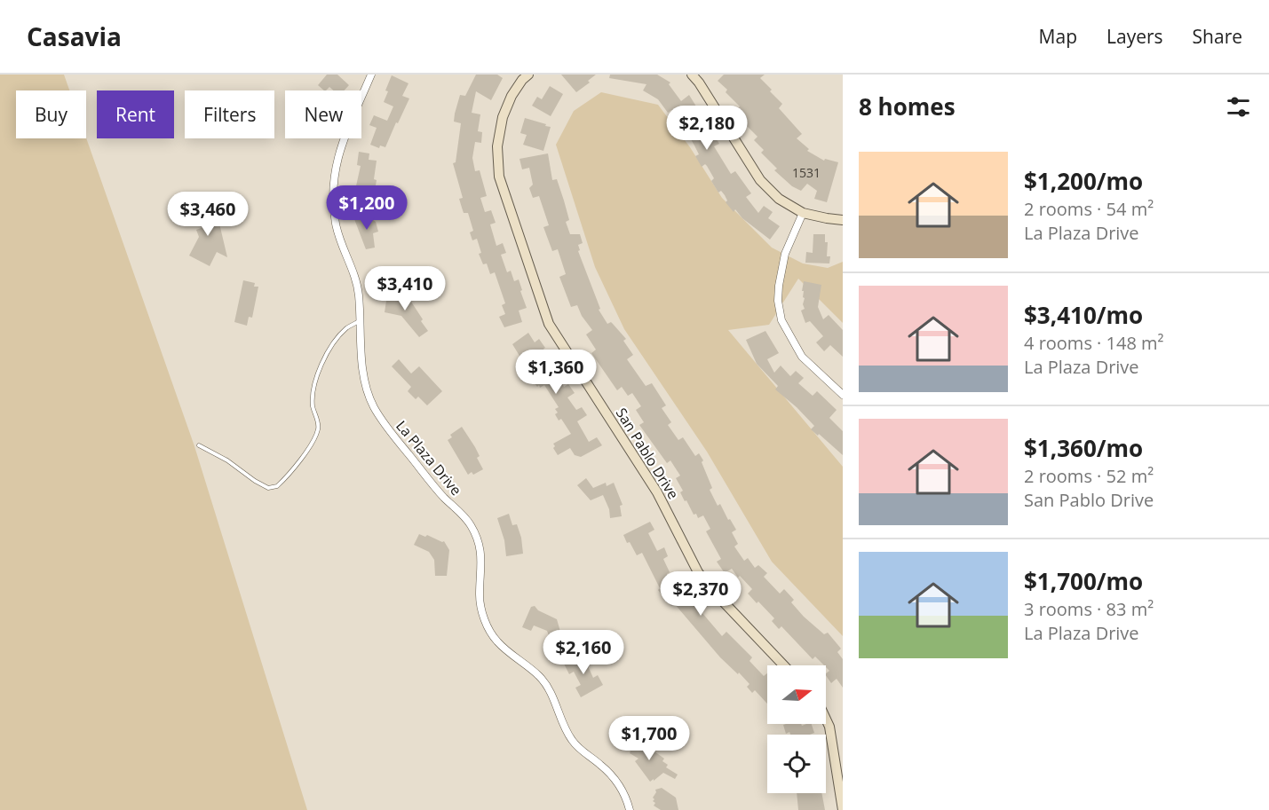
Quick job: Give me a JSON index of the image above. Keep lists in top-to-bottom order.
{
  "streets": {
    "street": ["San Pablo Drive", "La Plaza Drive"]
  },
  "house_numbers": ["1531"],
  "north": "right",
  "page": {
    "header": "Casavia",
    "nav": ["Map", "Layers", "Share"],
    "heading": "8 homes",
    "chip": [
      "Buy",
      "Rent",
      "Filters",
      "New"
    ],
    "price": [
      "$2,180",
      "$1,200",
      "$3,460",
      "$3,410",
      "$1,360",
      "$2,370",
      "$2,160",
      "$1,700"
    ],
    "list": [
      {
        "name": "$1,200/mo",
        "note": "2 rooms · 54 m² · La Plaza Drive"
      },
      {
        "name": "$3,410/mo",
        "note": "4 rooms · 148 m² · La Plaza Drive"
      },
      {
        "name": "$1,360/mo",
        "note": "2 rooms · 52 m² · San Pablo Drive"
      },
      {
        "name": "$1,700/mo",
        "note": "3 rooms · 83 m² · La Plaza Drive"
      }
    ]
  }
}
